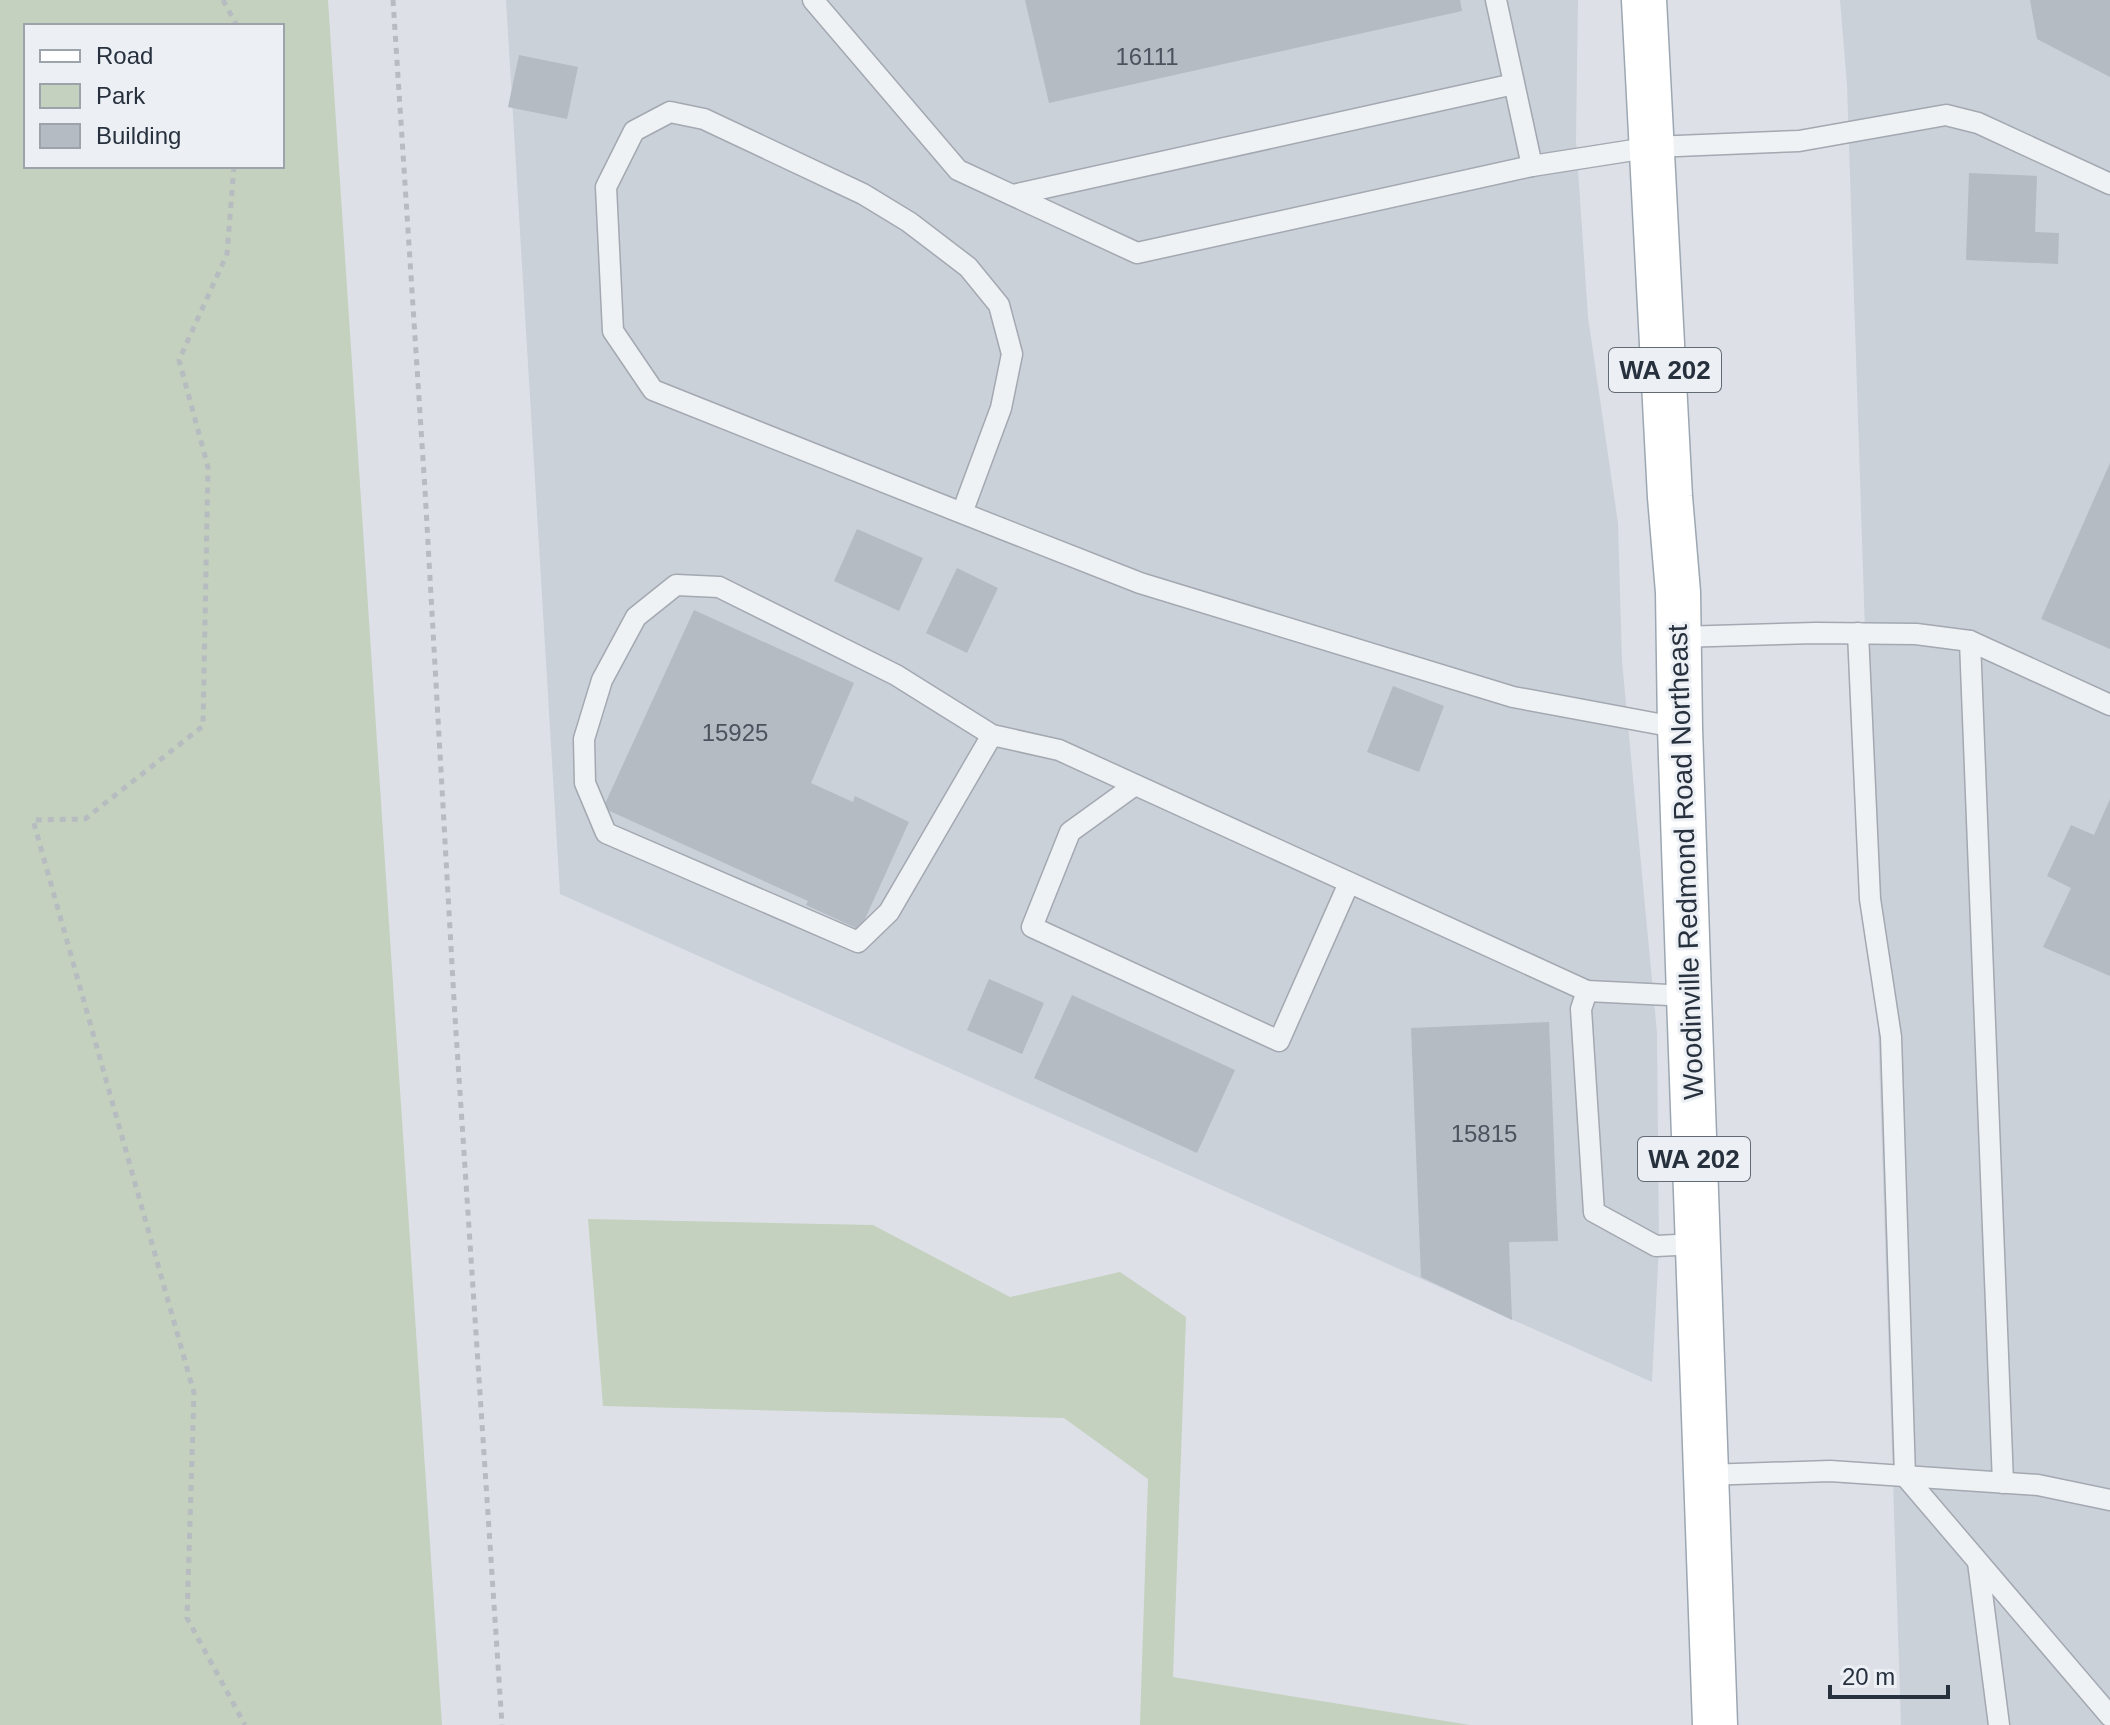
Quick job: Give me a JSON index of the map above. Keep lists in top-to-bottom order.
{
  "streets": {
    "main road": ["WA 202", "Woodinville Redmond Road Northeast"]
  },
  "house_numbers": ["16111", "15925", "15815"],
  "legend": ["Road", "Park", "Building"],
  "scale_bar": "20 m"
}
